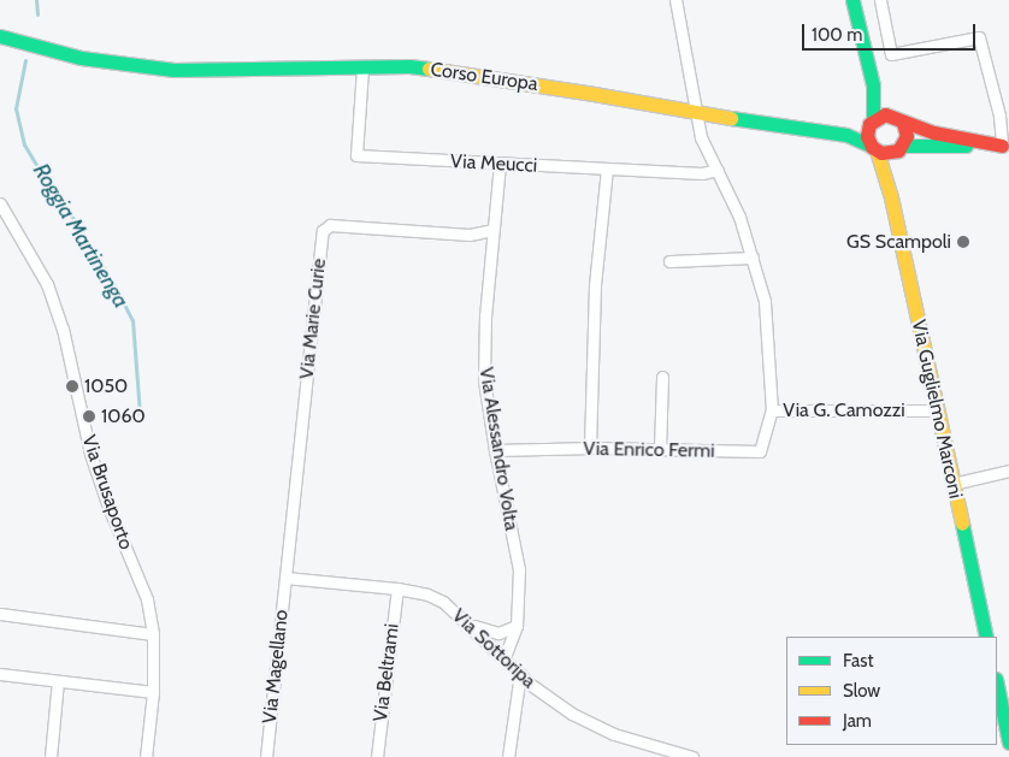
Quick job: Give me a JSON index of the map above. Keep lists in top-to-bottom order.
{
  "streets": {
    "street": [
      "Corso Europa",
      "Via Meucci",
      "Via Marie Curie",
      "Via Guglielmo Marconi",
      "Via G. Camozzi",
      "Via Alessandro Volta",
      "Via Enrico Fermi",
      "Via Brusaporto",
      "Via Sottoripa",
      "Via Magellano",
      "Via Beltrami"
    ]
  },
  "crossings": [
    ["Corso Europa", "Via Meucci"],
    ["Corso Europa", "Via Guglielmo Marconi"],
    ["Corso Europa", "Via G. Camozzi"],
    ["Via Meucci", "Via G. Camozzi"],
    ["Via Meucci", "Via Alessandro Volta"],
    ["Via Marie Curie", "Via Alessandro Volta"],
    ["Via Marie Curie", "Via Sottoripa"],
    ["Via Marie Curie", "Via Magellano"],
    ["Via Guglielmo Marconi", "Via G. Camozzi"],
    ["Via G. Camozzi", "Via Enrico Fermi"],
    ["Via Alessandro Volta", "Via Enrico Fermi"],
    ["Via Alessandro Volta", "Via Sottoripa"],
    ["Via Sottoripa", "Via Magellano"],
    ["Via Sottoripa", "Via Beltrami"]
  ],
  "water": ["Roggia Martinenga"],
  "places": ["GS Scampoli", "1050", "1060"],
  "legend": ["Fast", "Slow", "Jam"],
  "scale_bar": "100 m"
}
